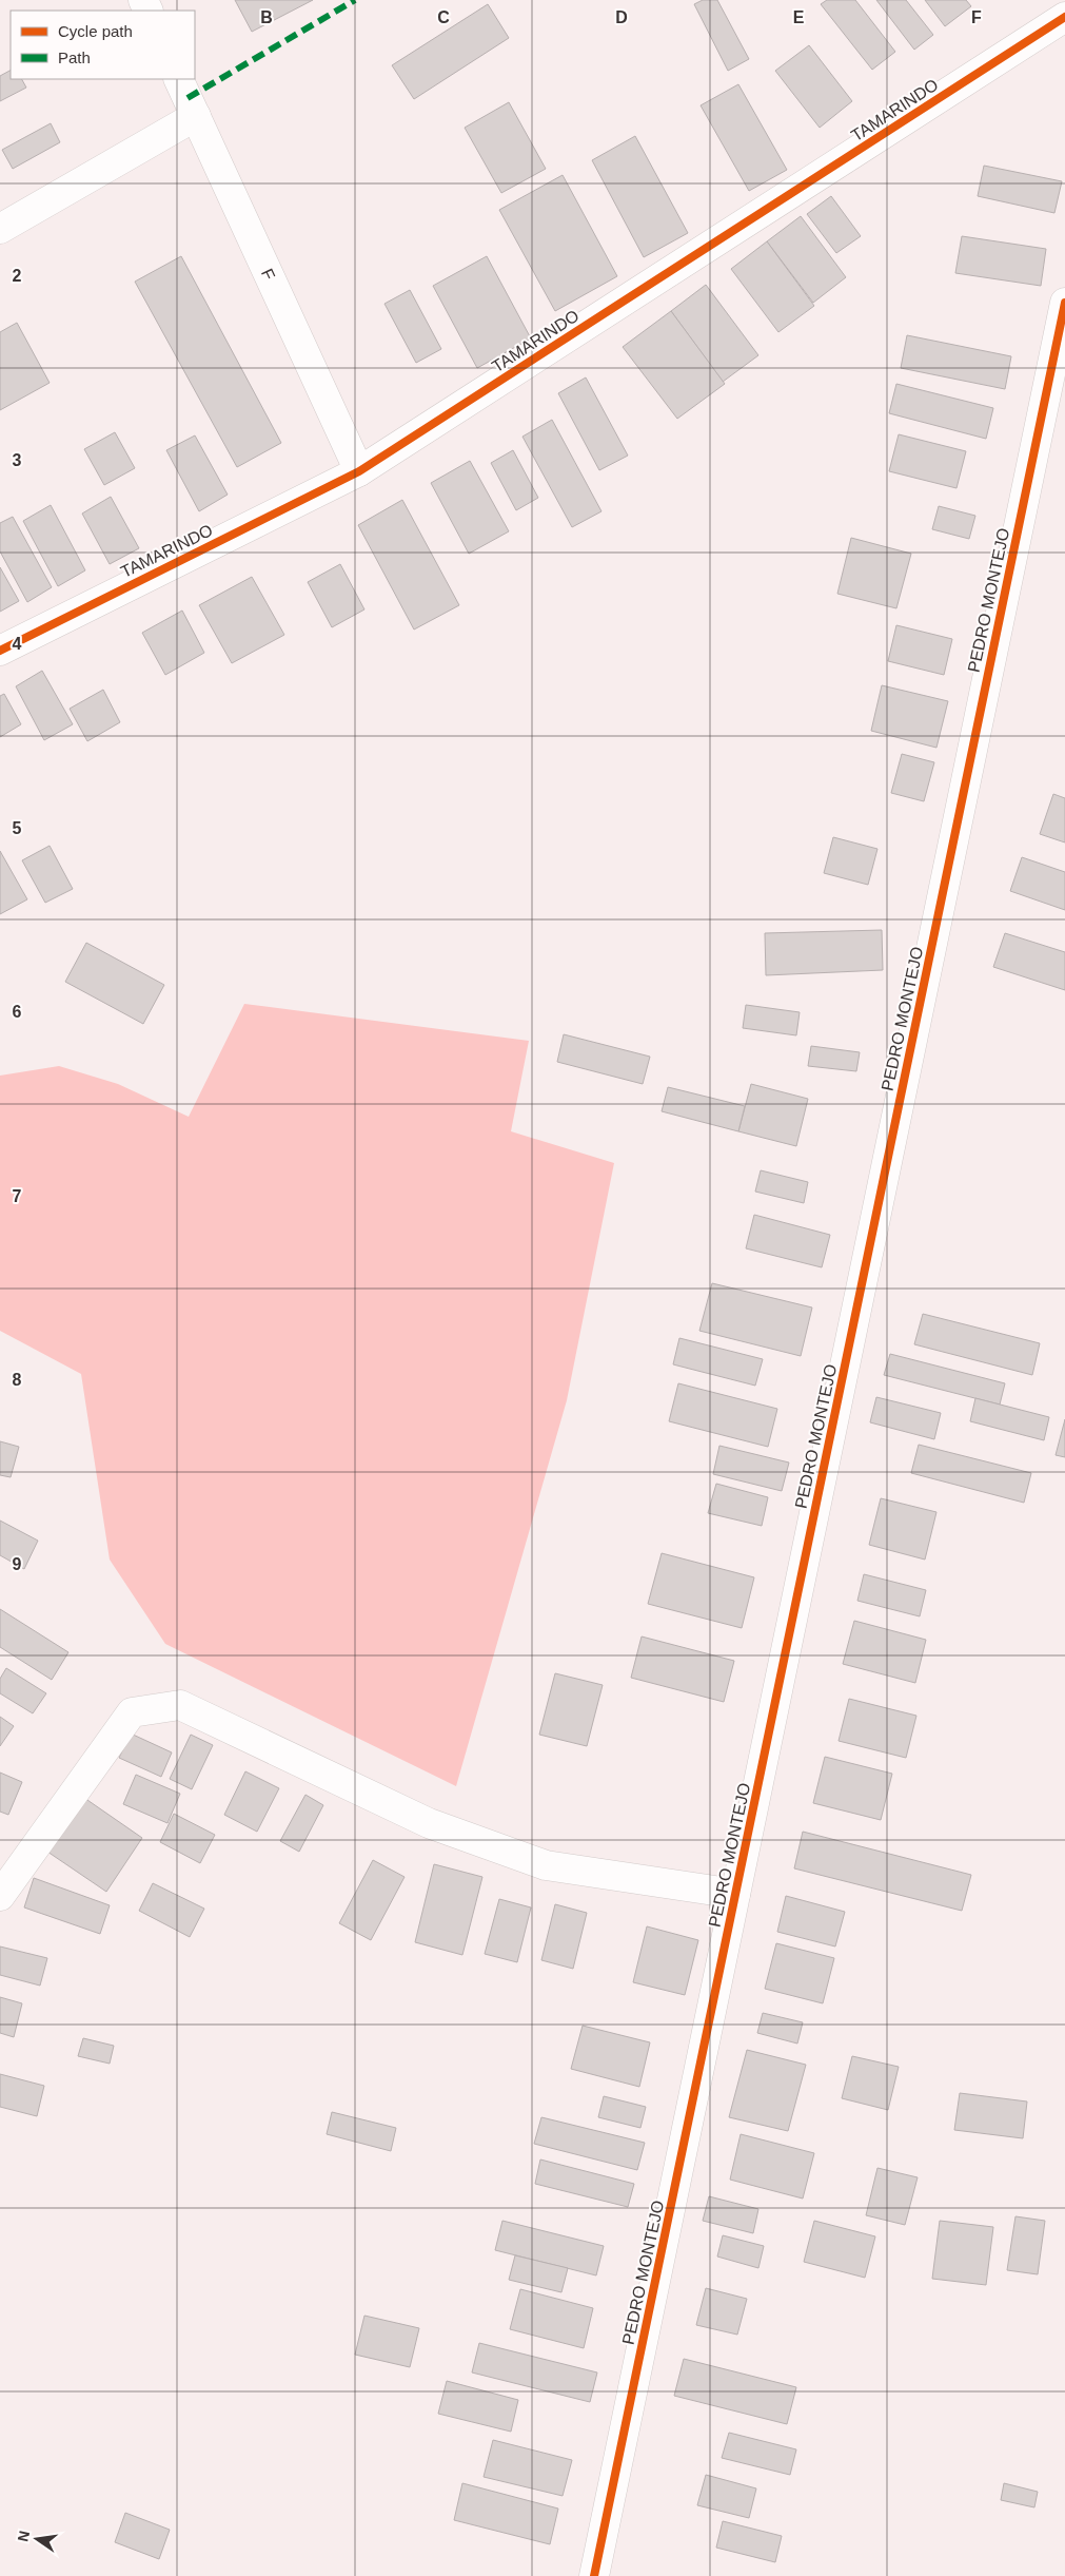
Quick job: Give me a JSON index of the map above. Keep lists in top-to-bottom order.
{
  "streets": {
    "street": ["TAMARINDO", "F", "PEDRO MONTEJO"]
  },
  "crossings": [
    ["TAMARINDO", "F"]
  ],
  "legend": ["Cycle path", "Path"],
  "north": "left",
  "grid": {
    "columns": [
      "B",
      "C",
      "D",
      "E",
      "F"
    ],
    "rows": [
      "2",
      "3",
      "4",
      "5",
      "6",
      "7",
      "8",
      "9"
    ]
  }
}
